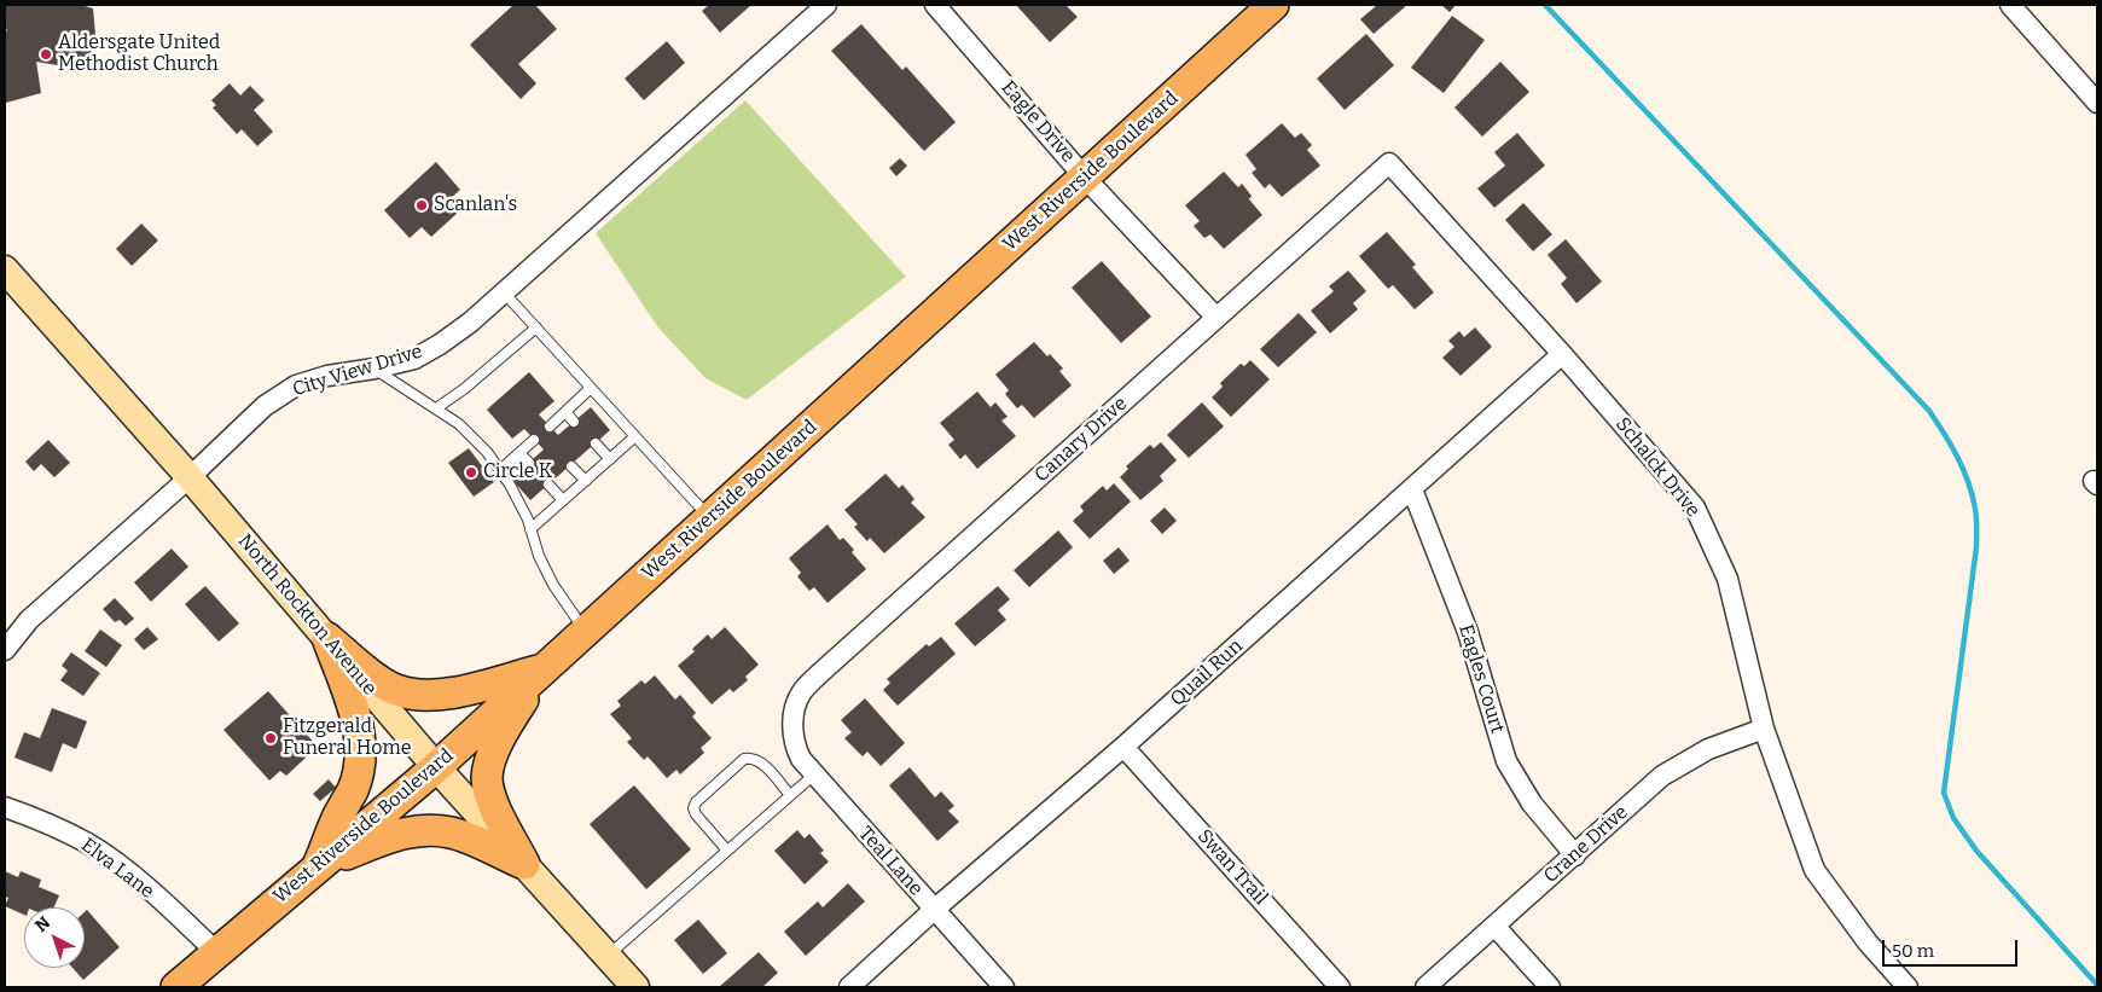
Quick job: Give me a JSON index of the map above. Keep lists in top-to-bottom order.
{
  "streets": {
    "main road": ["West Riverside Boulevard"],
    "street": [
      "Eagle Drive",
      "City View Drive",
      "Canary Drive",
      "Schalck Drive",
      "North Rockton Avenue",
      "Quail Run",
      "Eagles Court",
      "Crane Drive",
      "Teal Lane",
      "Swan Trail",
      "Elva Lane"
    ]
  },
  "crossings": [
    ["Eagle Drive", "West Riverside Boulevard"],
    ["Eagle Drive", "Canary Drive"],
    ["West Riverside Boulevard", "North Rockton Avenue"],
    ["West Riverside Boulevard", "Elva Lane"],
    ["City View Drive", "North Rockton Avenue"],
    ["Canary Drive", "Schalck Drive"],
    ["Canary Drive", "Teal Lane"],
    ["Schalck Drive", "Quail Run"],
    ["Schalck Drive", "Crane Drive"],
    ["Quail Run", "Eagles Court"],
    ["Quail Run", "Teal Lane"],
    ["Quail Run", "Swan Trail"],
    ["Eagles Court", "Crane Drive"]
  ],
  "places": [
    "Aldersgate United Methodist Church",
    "Scanlan's",
    "Circle K",
    "Fitzgerald Funeral Home"
  ],
  "scale_bar": "50 m",
  "north": "top left"
}
